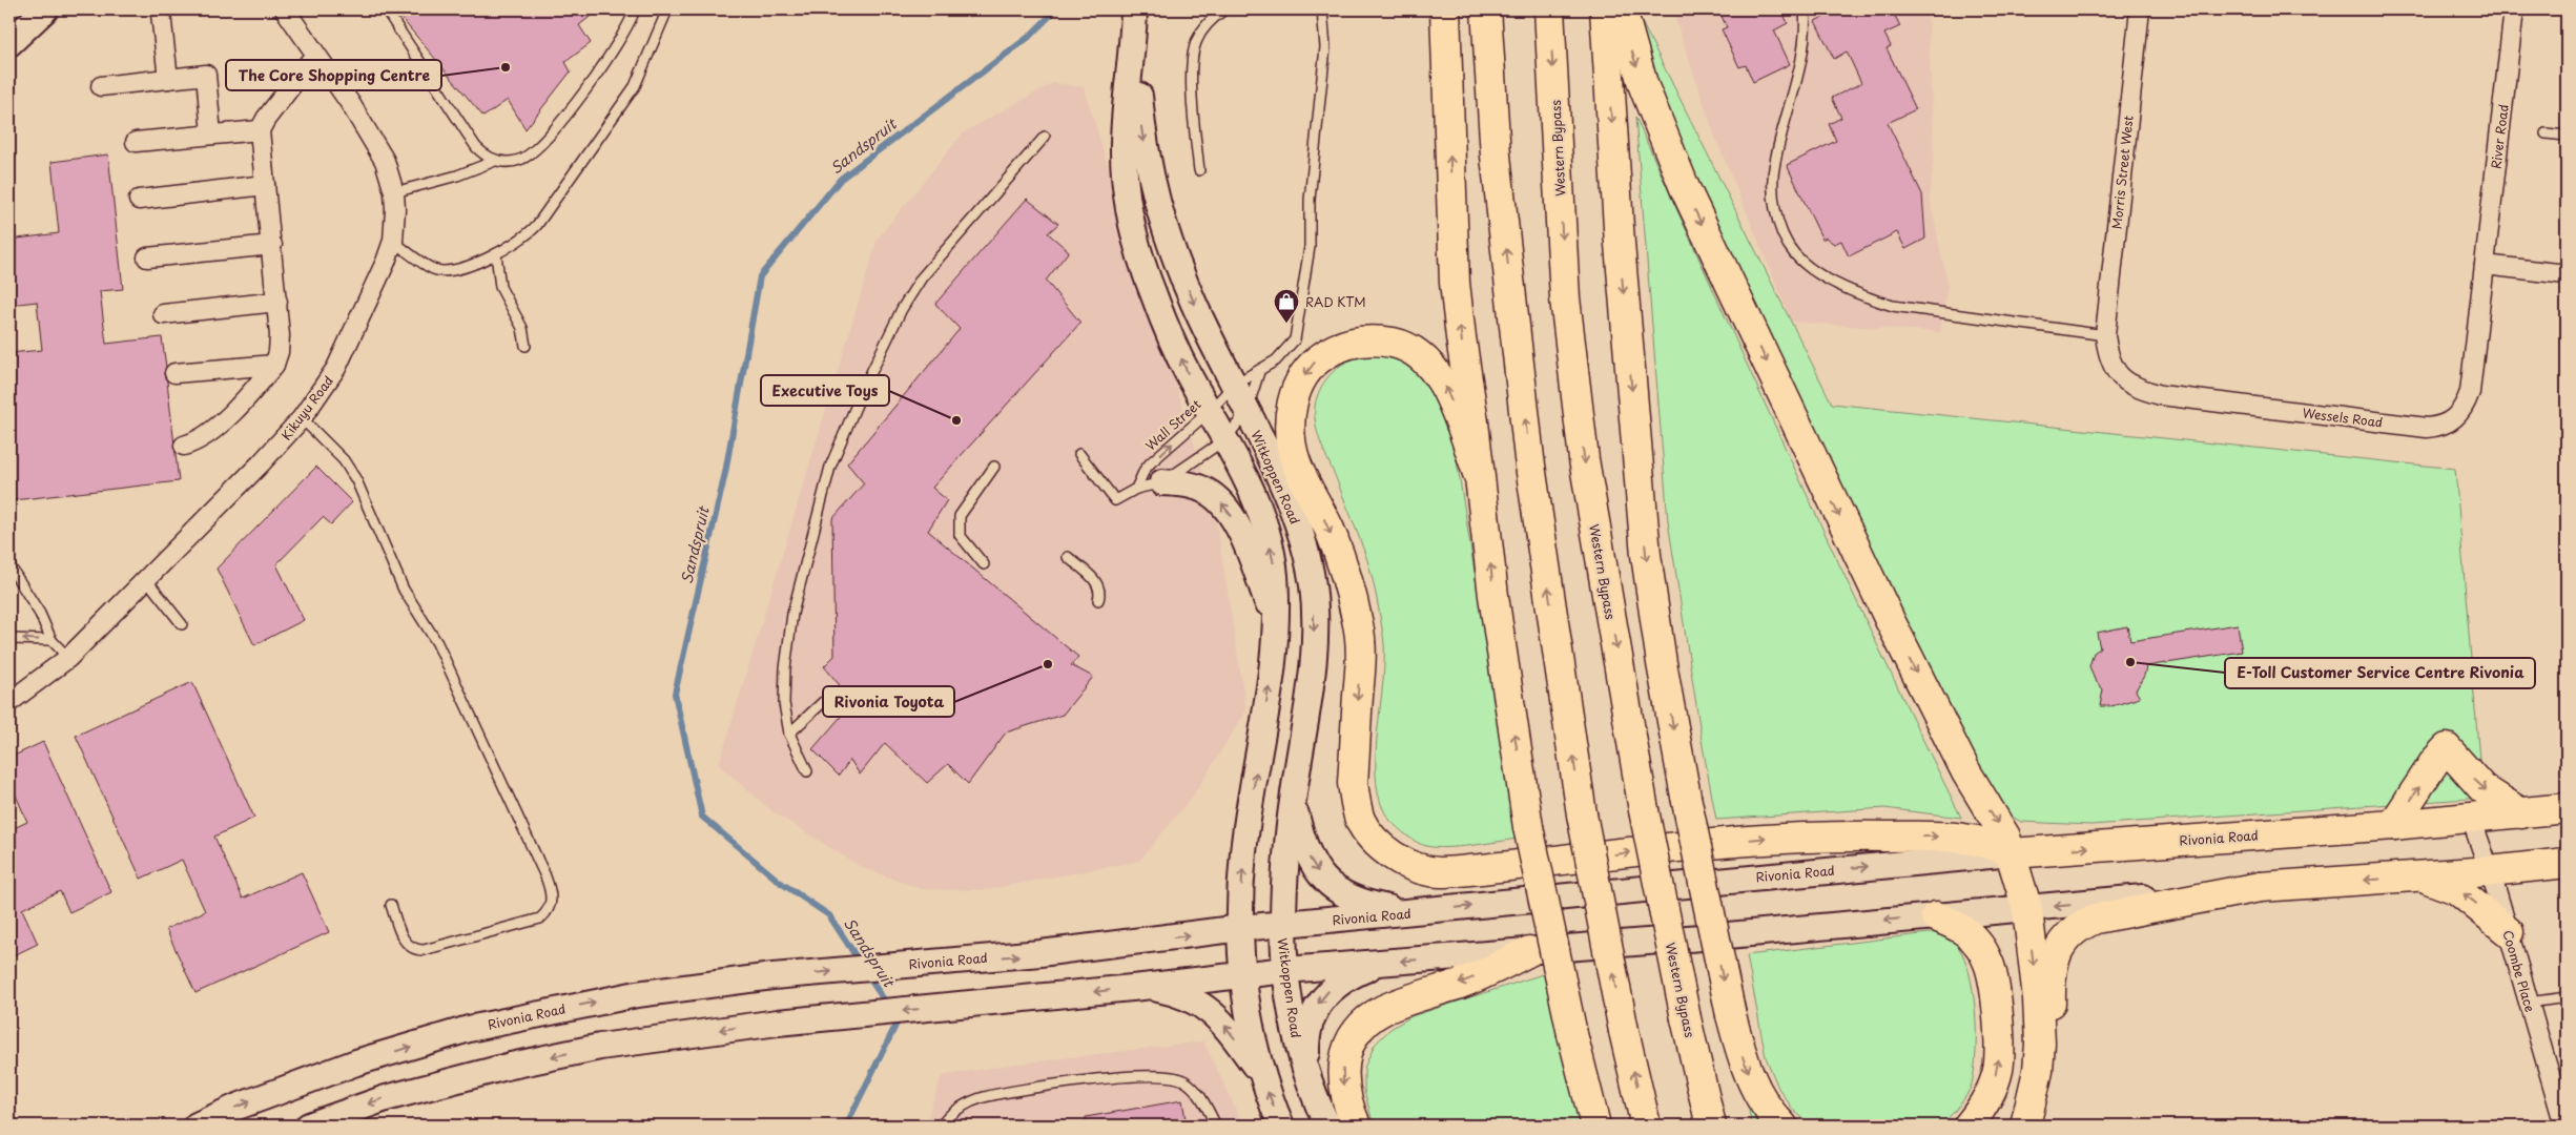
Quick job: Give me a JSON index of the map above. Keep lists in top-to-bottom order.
{
  "streets": {
    "main road": ["Western Bypass", "Witkoppen Road", "Rivonia Road"],
    "street": [
      "River Road",
      "Morris Street West",
      "Kikuyu Road",
      "Wessels Road",
      "Coombe Place"
    ],
    "lane": ["Wall Street"]
  },
  "crossings": [
    ["River Road", "Wessels Road"],
    ["Morris Street West", "Wessels Road"],
    ["Wall Street", "Witkoppen Road"],
    ["Witkoppen Road", "Rivonia Road"],
    ["Rivonia Road", "Coombe Place"]
  ],
  "water": ["Sandspruit"],
  "places": {
    "other": [
      "The Core Shopping Centre",
      "Executive Toys",
      "E-Toll Customer Service Centre Rivonia",
      "Rivonia Toyota"
    ],
    "shop": ["RAD KTM"]
  }
}
